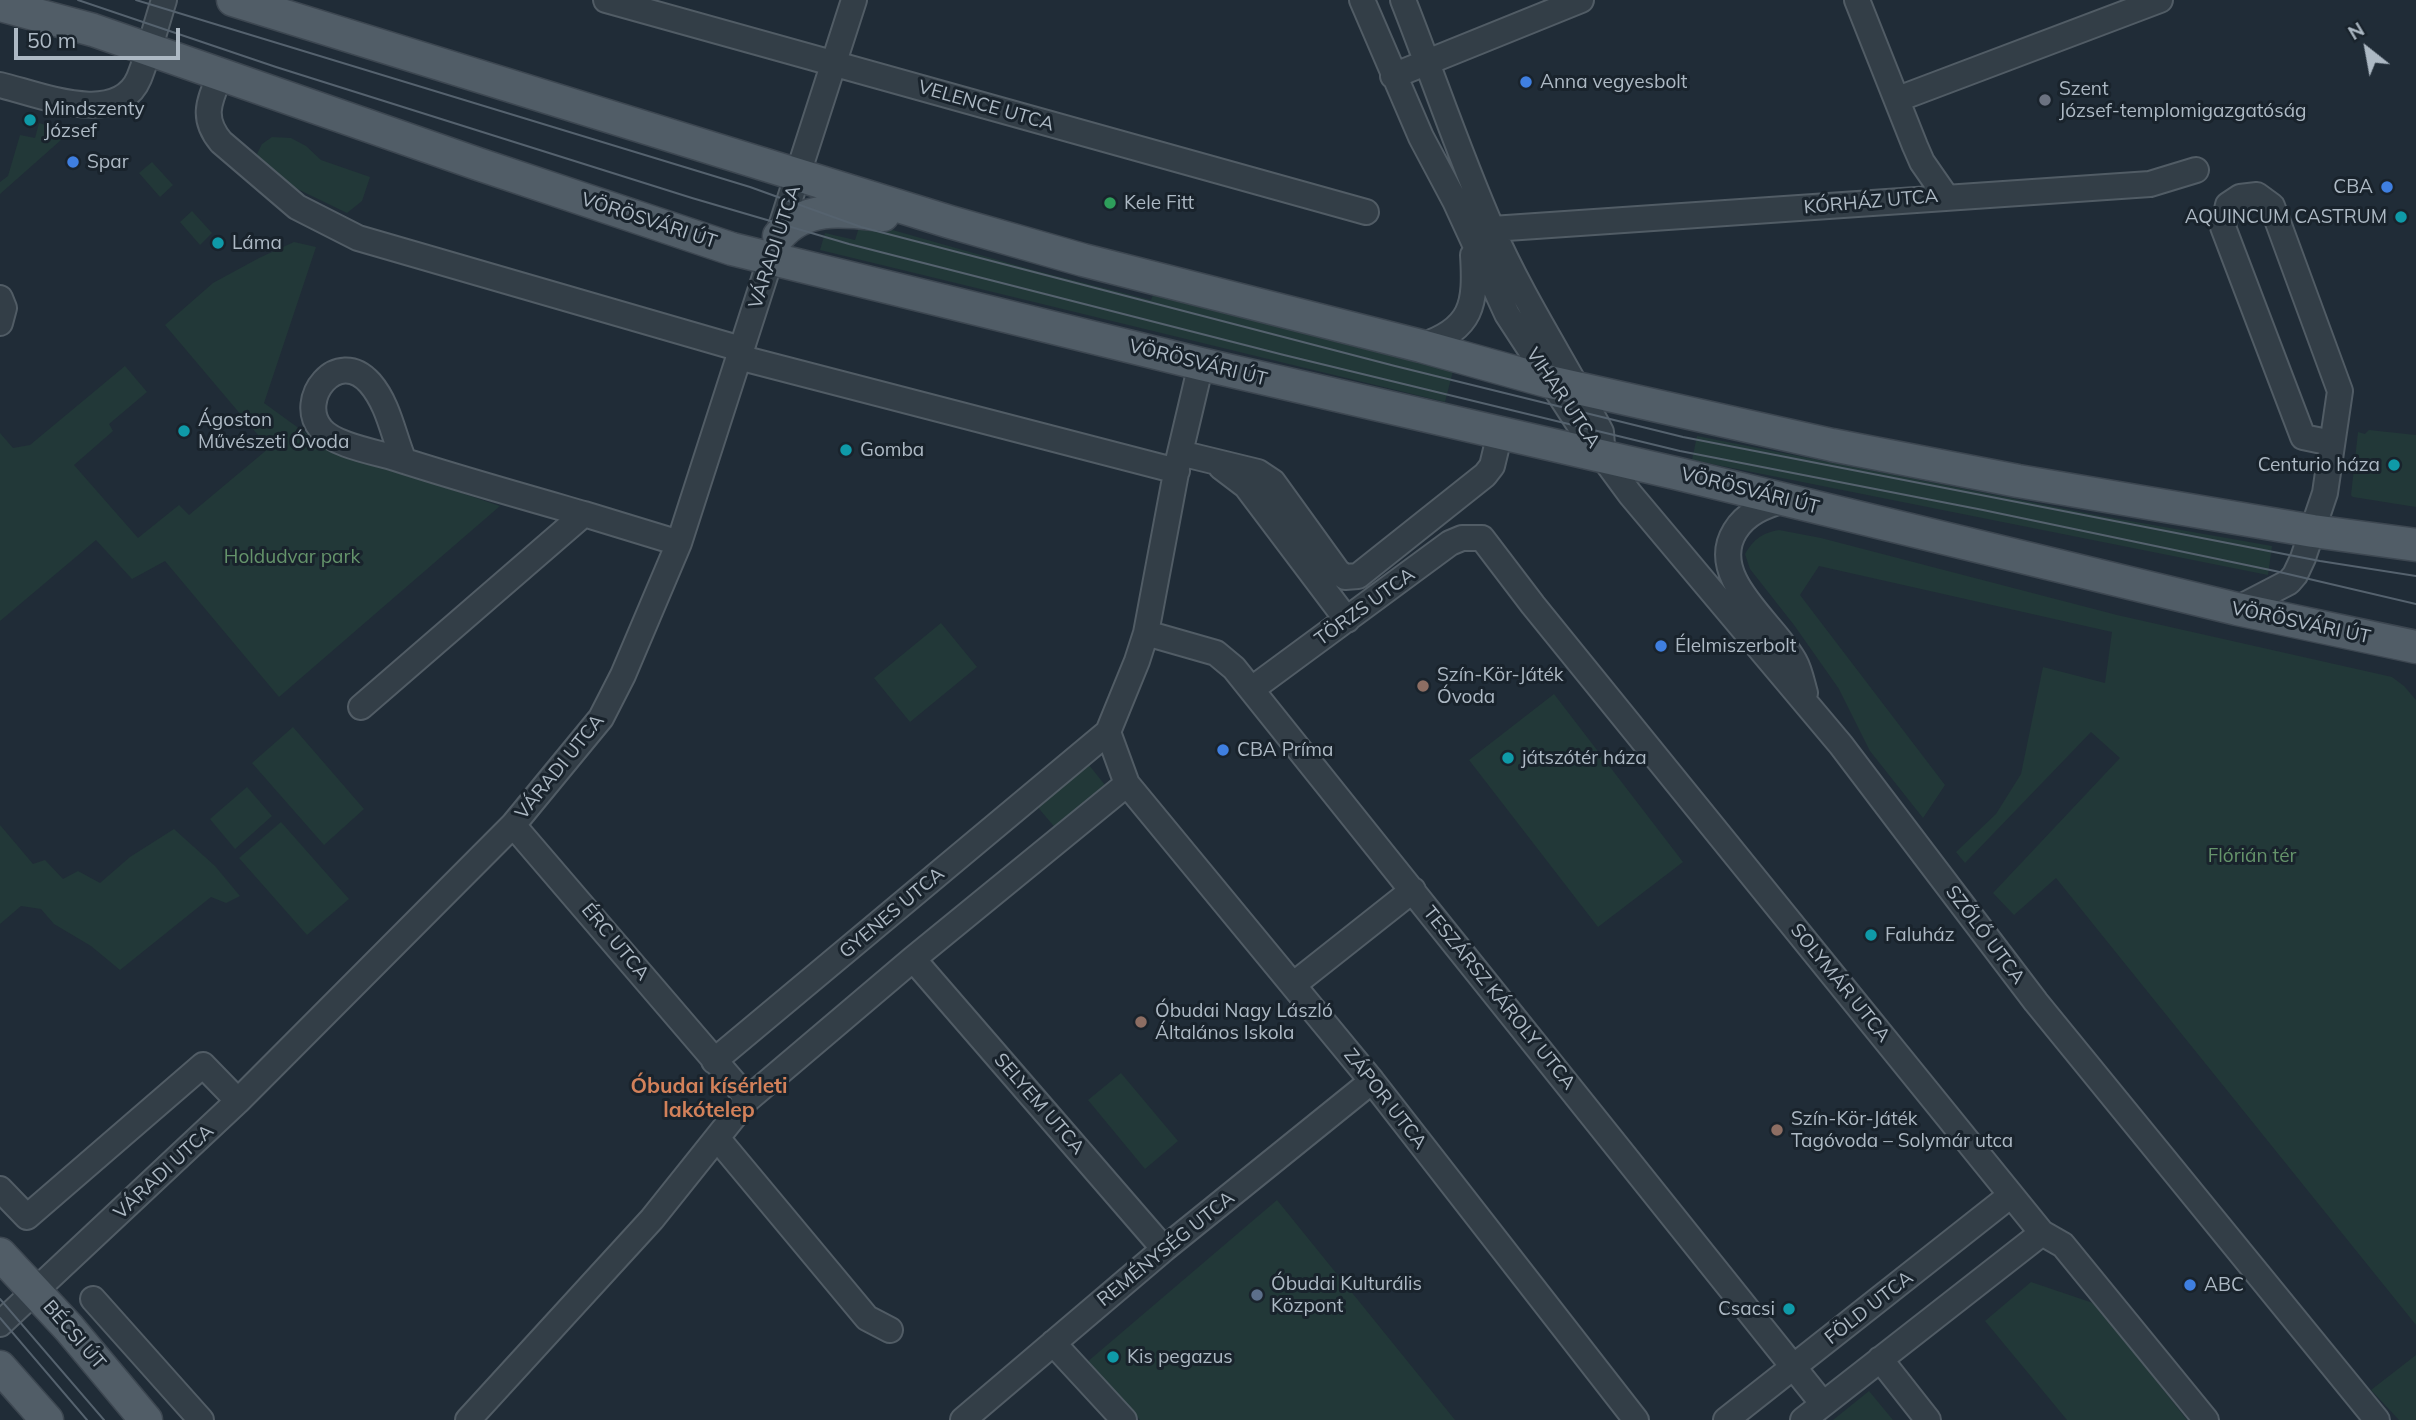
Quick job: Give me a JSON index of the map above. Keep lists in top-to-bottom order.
{
  "streets": {
    "main road": ["VÖRÖSVÁRI ÚT", "BÉCSI ÚT"],
    "street": [
      "VELENCE UTCA",
      "KÓRHÁZ UTCA",
      "VÁRADI UTCA",
      "VIHAR UTCA",
      "TÖRZS UTCA",
      "GYENES UTCA",
      "SZŐLŐ UTCA",
      "ÉRC UTCA",
      "SOLYMÁR UTCA",
      "TESZÁRSZ KÁROLY UTCA",
      "ZÁPOR UTCA",
      "SELYEM UTCA",
      "REMÉNYSÉG UTCA",
      "FÖLD UTCA"
    ]
  },
  "crossings": [
    ["VELENCE UTCA", "VÁRADI UTCA"],
    ["KÓRHÁZ UTCA", "VIHAR UTCA"],
    ["VÖRÖSVÁRI ÚT", "VÁRADI UTCA"],
    ["VÖRÖSVÁRI ÚT", "VIHAR UTCA"],
    ["VÖRÖSVÁRI ÚT", "GYENES UTCA"],
    ["VÖRÖSVÁRI ÚT", "SZŐLŐ UTCA"],
    ["VÁRADI UTCA", "ÉRC UTCA"],
    ["VÁRADI UTCA", "BÉCSI ÚT"],
    ["VIHAR UTCA", "SZŐLŐ UTCA"],
    ["TÖRZS UTCA", "SOLYMÁR UTCA"],
    ["TÖRZS UTCA", "TESZÁRSZ KÁROLY UTCA"],
    ["GYENES UTCA", "ÉRC UTCA"],
    ["GYENES UTCA", "TESZÁRSZ KÁROLY UTCA"],
    ["SOLYMÁR UTCA", "FÖLD UTCA"],
    ["TESZÁRSZ KÁROLY UTCA", "FÖLD UTCA"],
    ["ZÁPOR UTCA", "REMÉNYSÉG UTCA"],
    ["SELYEM UTCA", "REMÉNYSÉG UTCA"]
  ],
  "districts": ["Óbudai kísérleti lakótelep"],
  "parks": ["Holdudvar park", "Flórián tér"],
  "places": [
    "Anna vegyesbolt",
    "Szent József-templomigazgatóság",
    "Mindszenty József",
    "Spar",
    "CBA",
    "Kele Fitt",
    "AQUINCUM CASTRUM",
    "Láma",
    "Ágoston Művészeti Óvoda",
    "Gomba",
    "Centurio háza",
    "Élelmiszerbolt",
    "Szín-Kör-Játék Óvoda",
    "CBA Príma",
    "játszótér háza",
    "Faluház",
    "Óbudai Nagy László Általános Iskola",
    "Szín-Kör-Játék Tagóvoda – Solymár utca",
    "ABC",
    "Óbudai Kulturális Központ",
    "Csacsi",
    "Kis pegazus"
  ],
  "scale_bar": "50 m",
  "north": "top left"
}
